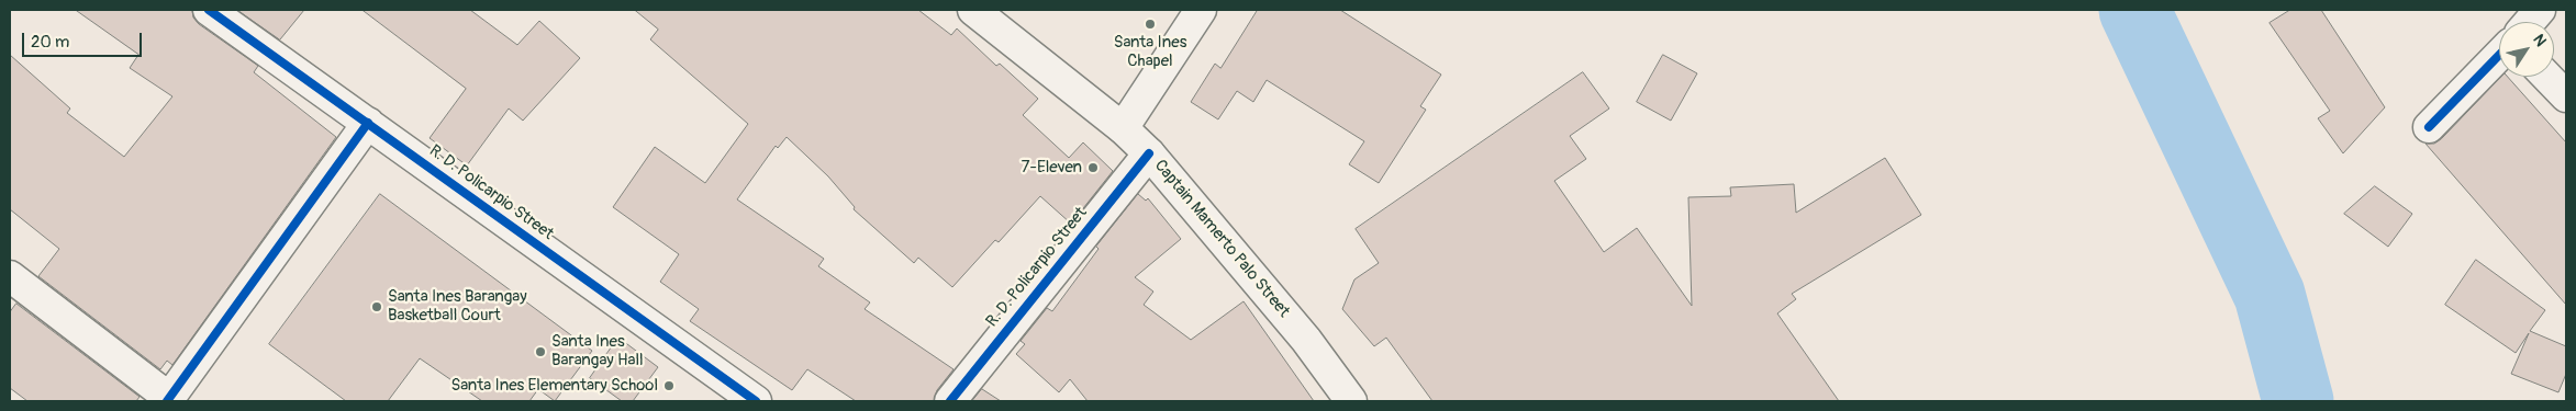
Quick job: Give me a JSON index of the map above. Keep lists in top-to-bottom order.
{
  "streets": {
    "street": ["R. D. Policarpio Street", "Captain Mamerto Palo Street"]
  },
  "crossings": [
    ["R. D. Policarpio Street", "Captain Mamerto Palo Street"]
  ],
  "places": [
    "Santa Ines Chapel",
    "7-Eleven",
    "Santa Ines Barangay Basketball Court",
    "Santa Ines Barangay Hall",
    "Santa Ines Elementary School"
  ],
  "scale_bar": "20 m",
  "north": "top right"
}
